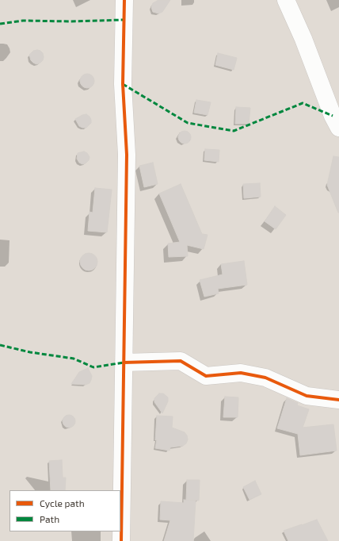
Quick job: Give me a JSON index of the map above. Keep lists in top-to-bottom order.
{
  "legend": ["Cycle path", "Path"]
}
